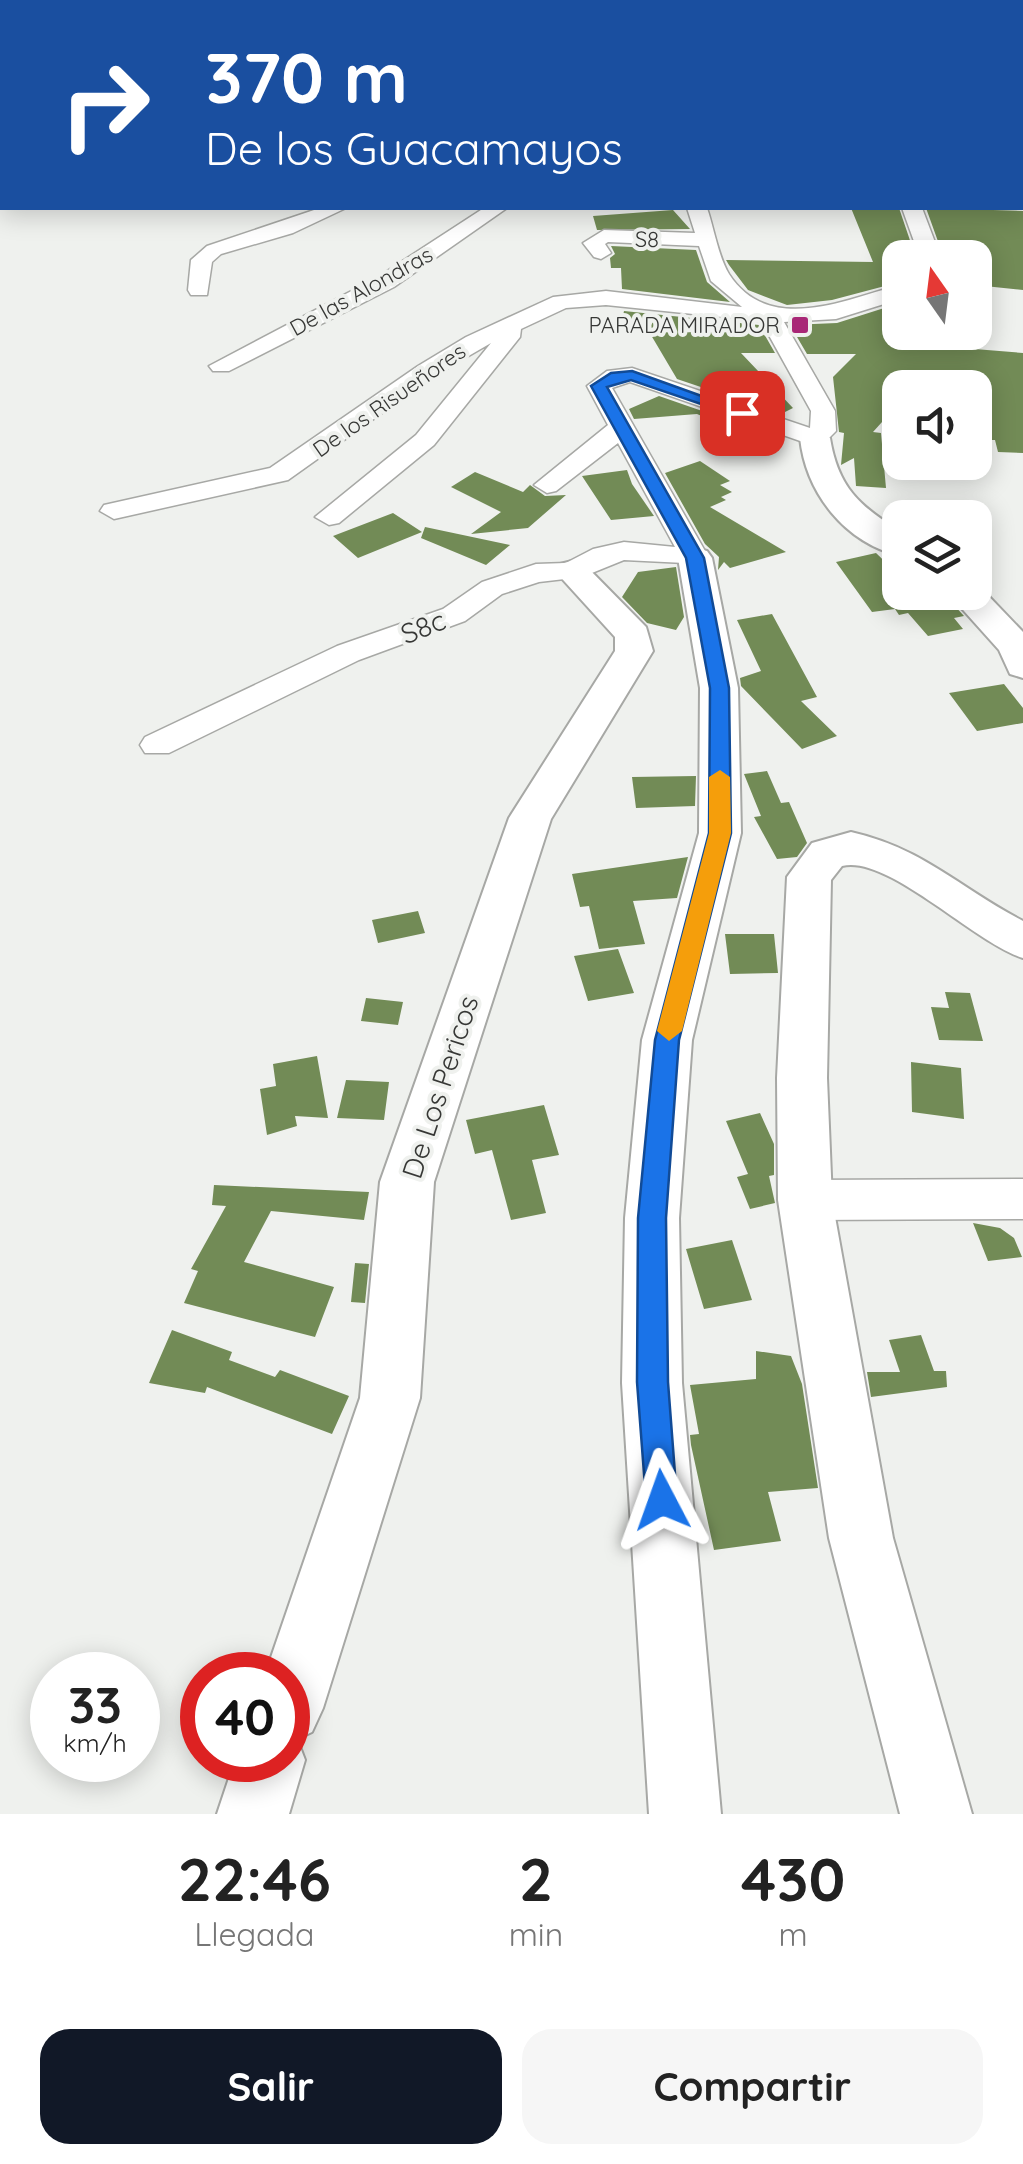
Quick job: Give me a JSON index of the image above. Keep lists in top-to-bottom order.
{
  "streets": {
    "street": [
      "S8",
      "De las Alondras",
      "De los Risueñores",
      "S8c",
      "De Los Pericos"
    ]
  },
  "crossings": [
    ["S8c", "De Los Pericos"]
  ],
  "places": {
    "transit": ["PARADA MIRADOR"]
  },
  "north": "top",
  "page": {
    "turn": ["370 m", "De los Guacamayos"],
    "speed": "33 km/h",
    "limit": "40",
    "eta": [
      "22:46",
      "Llegada",
      "2",
      "min",
      "430",
      "m"
    ],
    "buttons": ["Salir", "Compartir"]
  }
}
